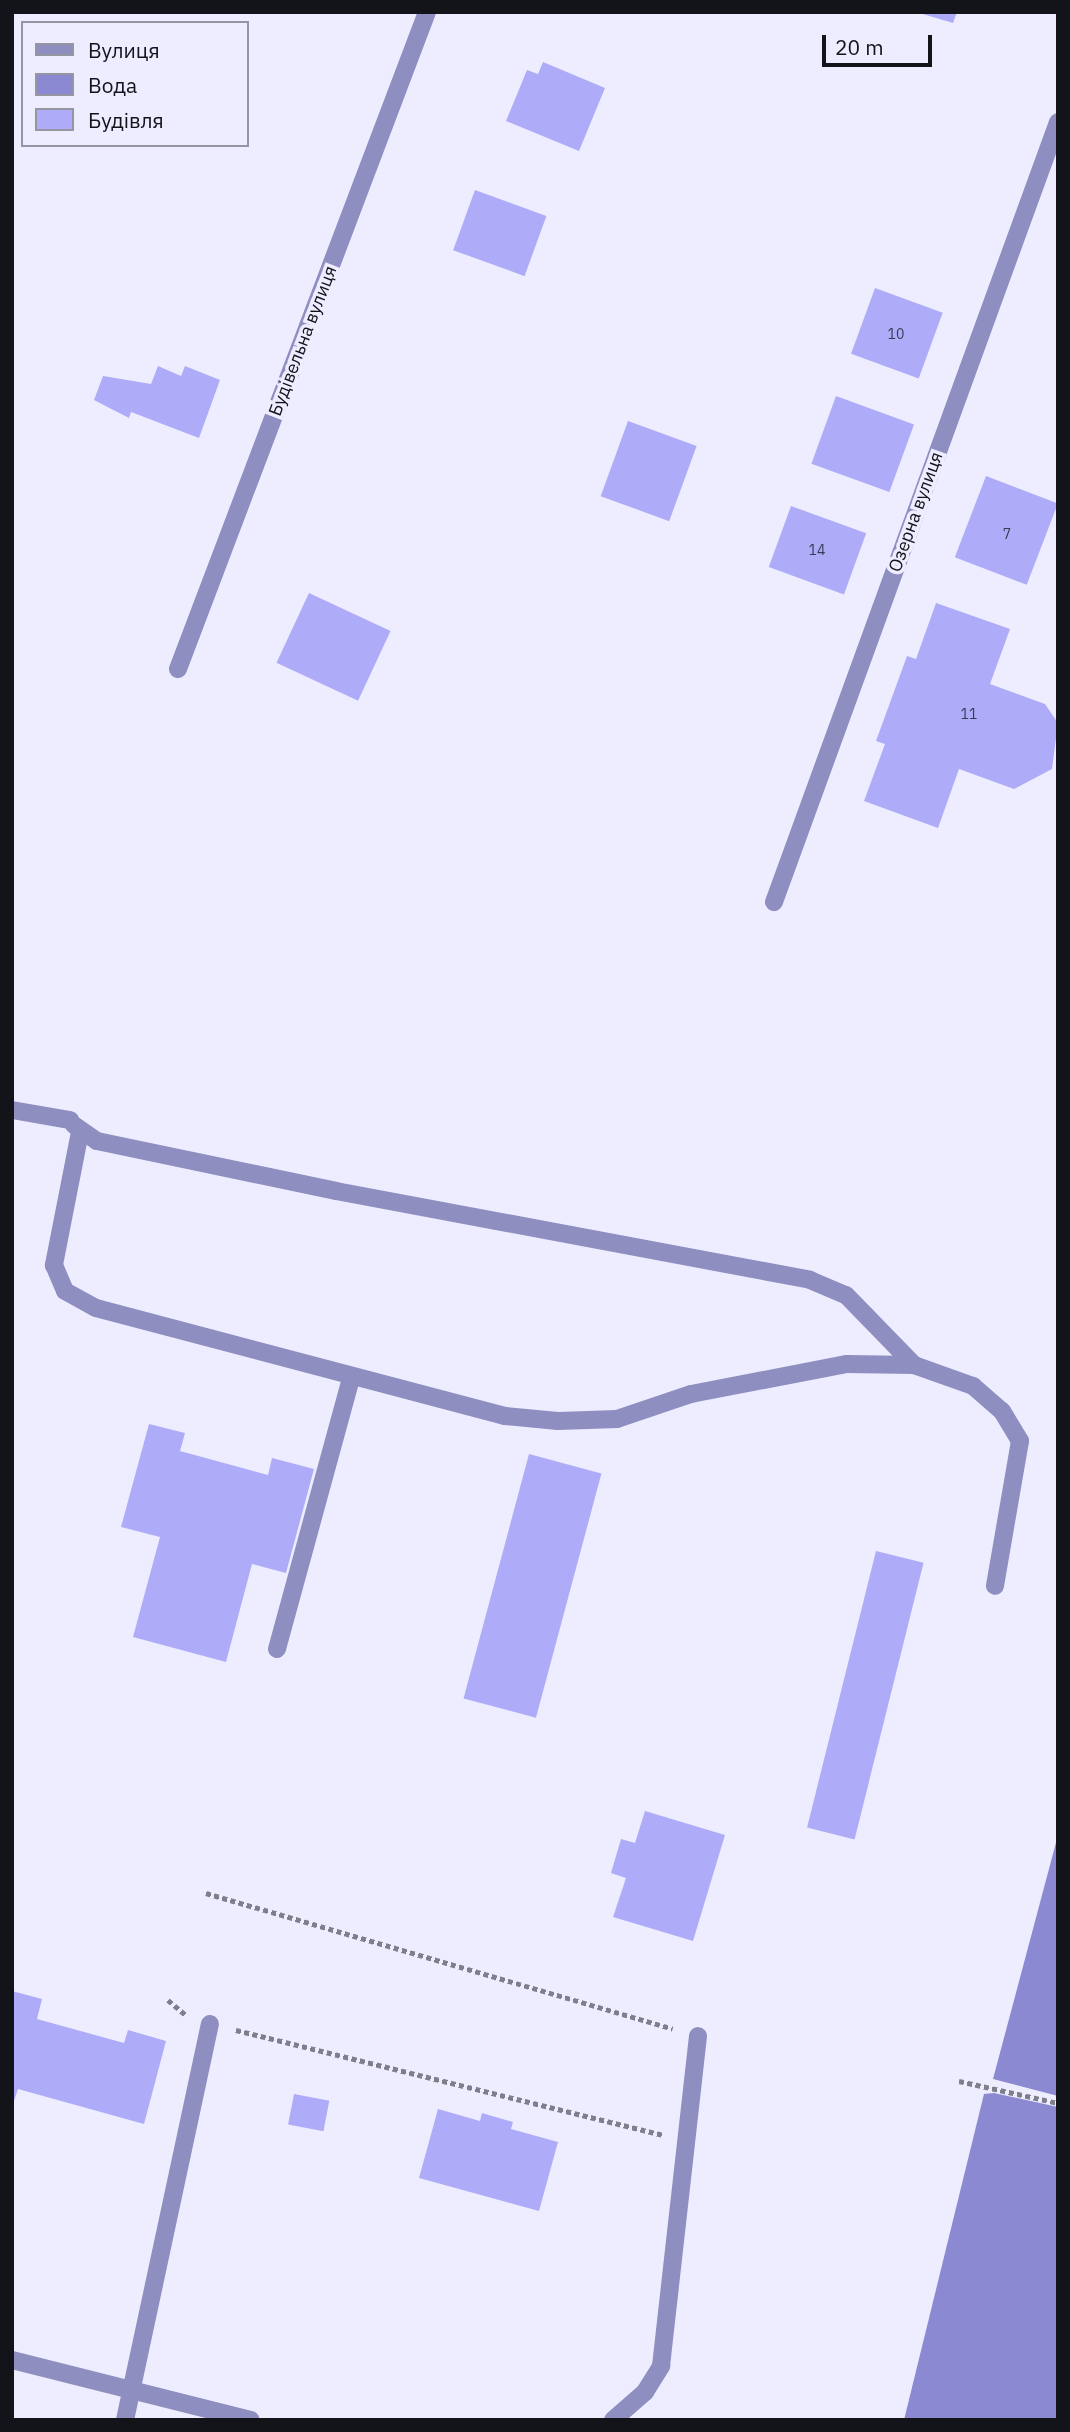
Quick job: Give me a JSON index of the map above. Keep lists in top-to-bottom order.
{
  "streets": {
    "street": ["Будівельна вулиця", "Озерна вулиця"]
  },
  "house_numbers": [
    "10",
    "7",
    "14",
    "11"
  ],
  "legend": ["Вулиця", "Вода", "Будівля"],
  "scale_bar": "20 m"
}
